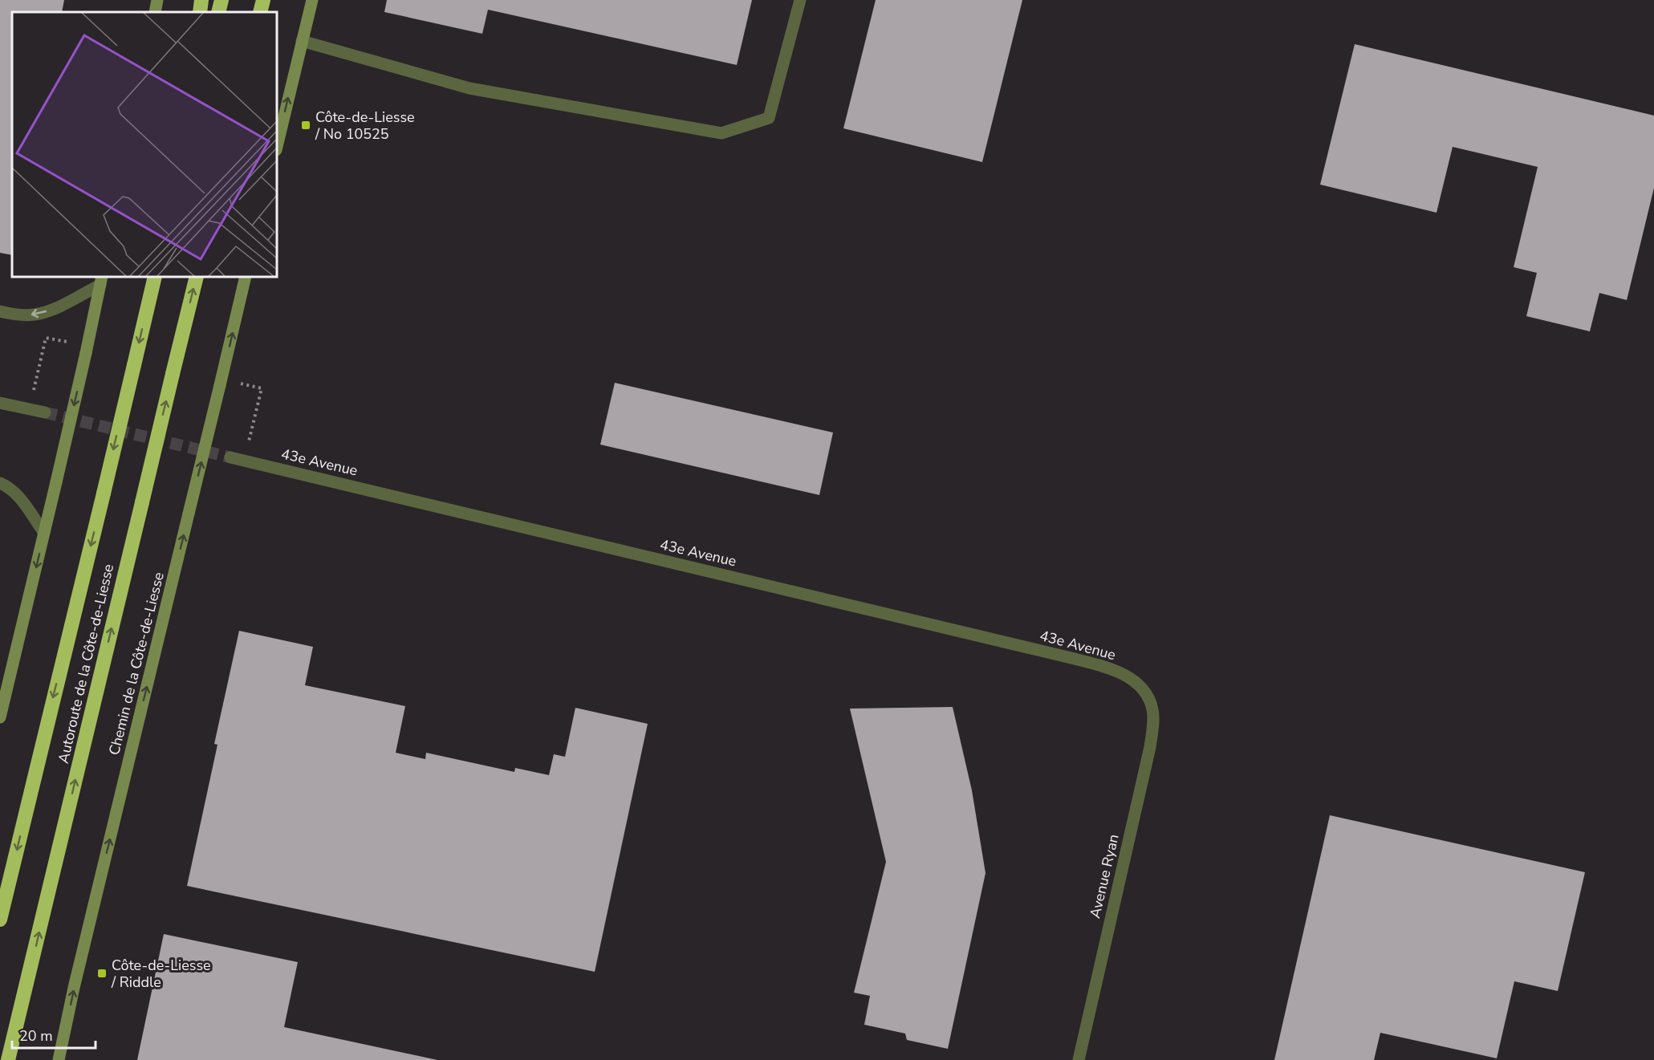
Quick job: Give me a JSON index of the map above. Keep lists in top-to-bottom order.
{
  "streets": {
    "highway": ["Autoroute de la Côte-de-Liesse"],
    "main road": ["Chemin de la Côte-de-Liesse"],
    "street": ["43e Avenue", "Avenue Ryan"]
  },
  "crossings": [
    ["43e Avenue", "Avenue Ryan"]
  ],
  "one_way": ["Chemin de la Côte-de-Liesse"],
  "places": {
    "transit": ["Côte-de-Liesse / No 10525", "Côte-de-Liesse / Riddle"]
  },
  "scale_bar": "20 m"
}
